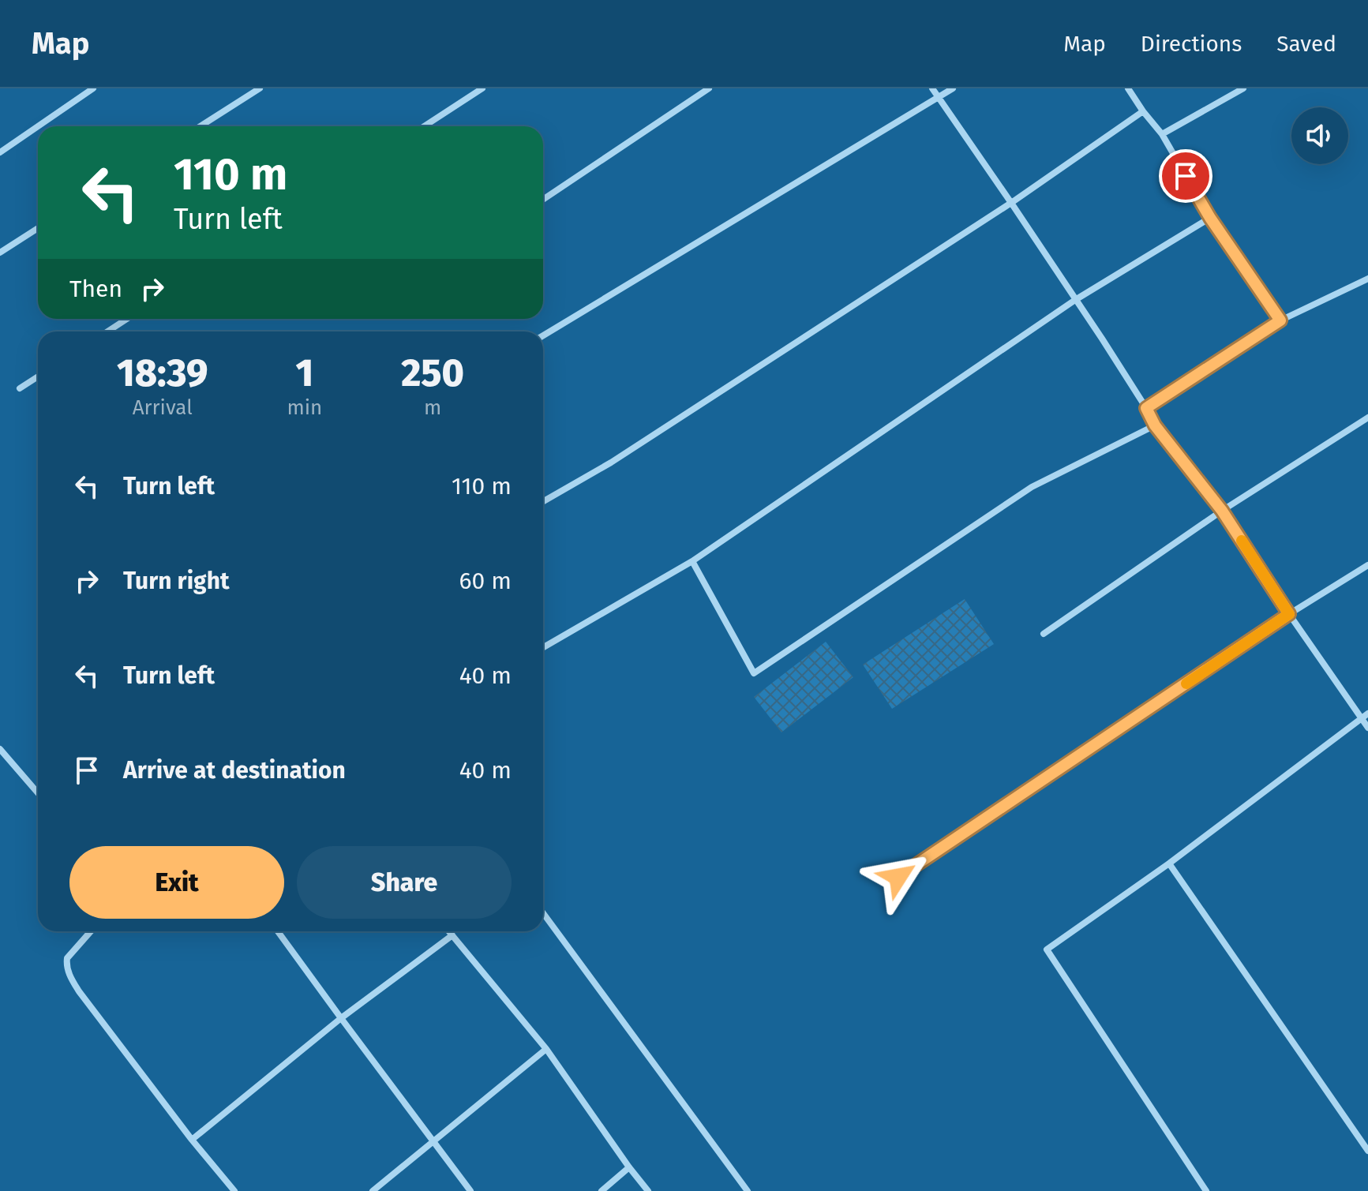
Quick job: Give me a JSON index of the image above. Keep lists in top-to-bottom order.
{
  "page": {
    "header": "Map",
    "nav": ["Map", "Directions", "Saved"],
    "turn": ["110 m", "Turn left"],
    "then": "Then",
    "eta": [
      "18:39",
      "Arrival",
      "1",
      "min",
      "250",
      "m"
    ],
    "list": [
      {
        "name": "Turn left",
        "value": "110 m"
      },
      {
        "name": "Turn right",
        "value": "60 m"
      },
      {
        "name": "Turn left",
        "value": "40 m"
      },
      {
        "name": "Arrive at destination",
        "value": "40 m"
      }
    ],
    "buttons": ["Exit", "Share"]
  }
}
